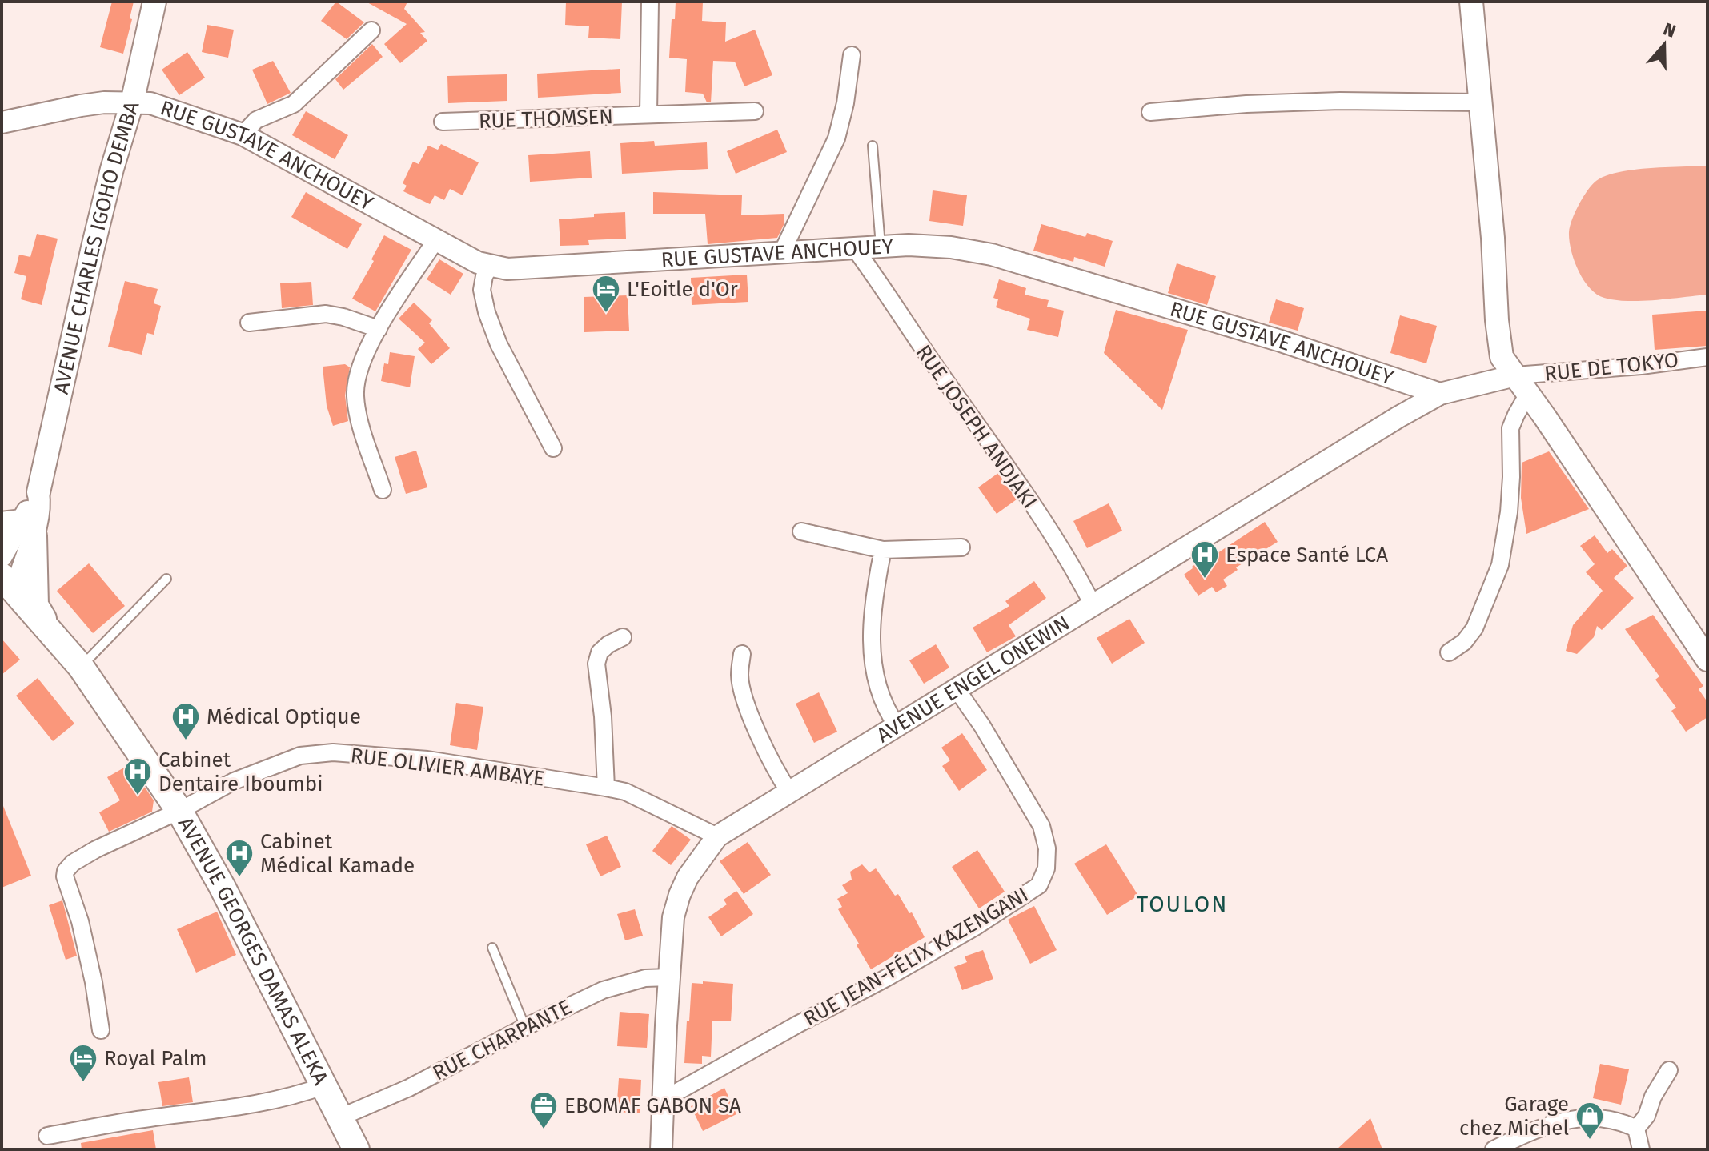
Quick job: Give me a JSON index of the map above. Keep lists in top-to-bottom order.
{
  "streets": {
    "main road": ["AVENUE CHARLES IGOHO DEMBA", "AVENUE GEORGES DAMAS ALEKA"],
    "street": [
      "RUE THOMSEN",
      "RUE GUSTAVE ANCHOUEY",
      "RUE DE TOKYO",
      "RUE JOSEPH ANDJAKI",
      "AVENUE ENGEL ONEWIN",
      "RUE OLIVIER AMBAYE",
      "RUE JEAN-FÉLIX KAZENGANI",
      "RUE CHARPANTE"
    ]
  },
  "crossings": [
    ["RUE GUSTAVE ANCHOUEY", "AVENUE CHARLES IGOHO DEMBA"],
    ["RUE GUSTAVE ANCHOUEY", "RUE JOSEPH ANDJAKI"],
    ["RUE GUSTAVE ANCHOUEY", "AVENUE ENGEL ONEWIN"],
    ["RUE DE TOKYO", "AVENUE ENGEL ONEWIN"],
    ["RUE JOSEPH ANDJAKI", "AVENUE ENGEL ONEWIN"],
    ["AVENUE ENGEL ONEWIN", "RUE OLIVIER AMBAYE"],
    ["AVENUE ENGEL ONEWIN", "RUE JEAN-FÉLIX KAZENGANI"],
    ["AVENUE ENGEL ONEWIN", "RUE CHARPANTE"],
    ["RUE OLIVIER AMBAYE", "AVENUE GEORGES DAMAS ALEKA"],
    ["AVENUE GEORGES DAMAS ALEKA", "RUE CHARPANTE"]
  ],
  "districts": ["TOULON"],
  "places": {
    "hotel": ["L'Eoitle d'Or", "Royal Palm"],
    "hospital": [
      "Espace Santé LCA",
      "Médical Optique",
      "Cabinet Dentaire Iboumbi",
      "Cabinet Médical Kamade"
    ],
    "office": ["EBOMAF GABON SA"],
    "shop": ["Garage chez Michel"]
  },
  "north": "top"
}
